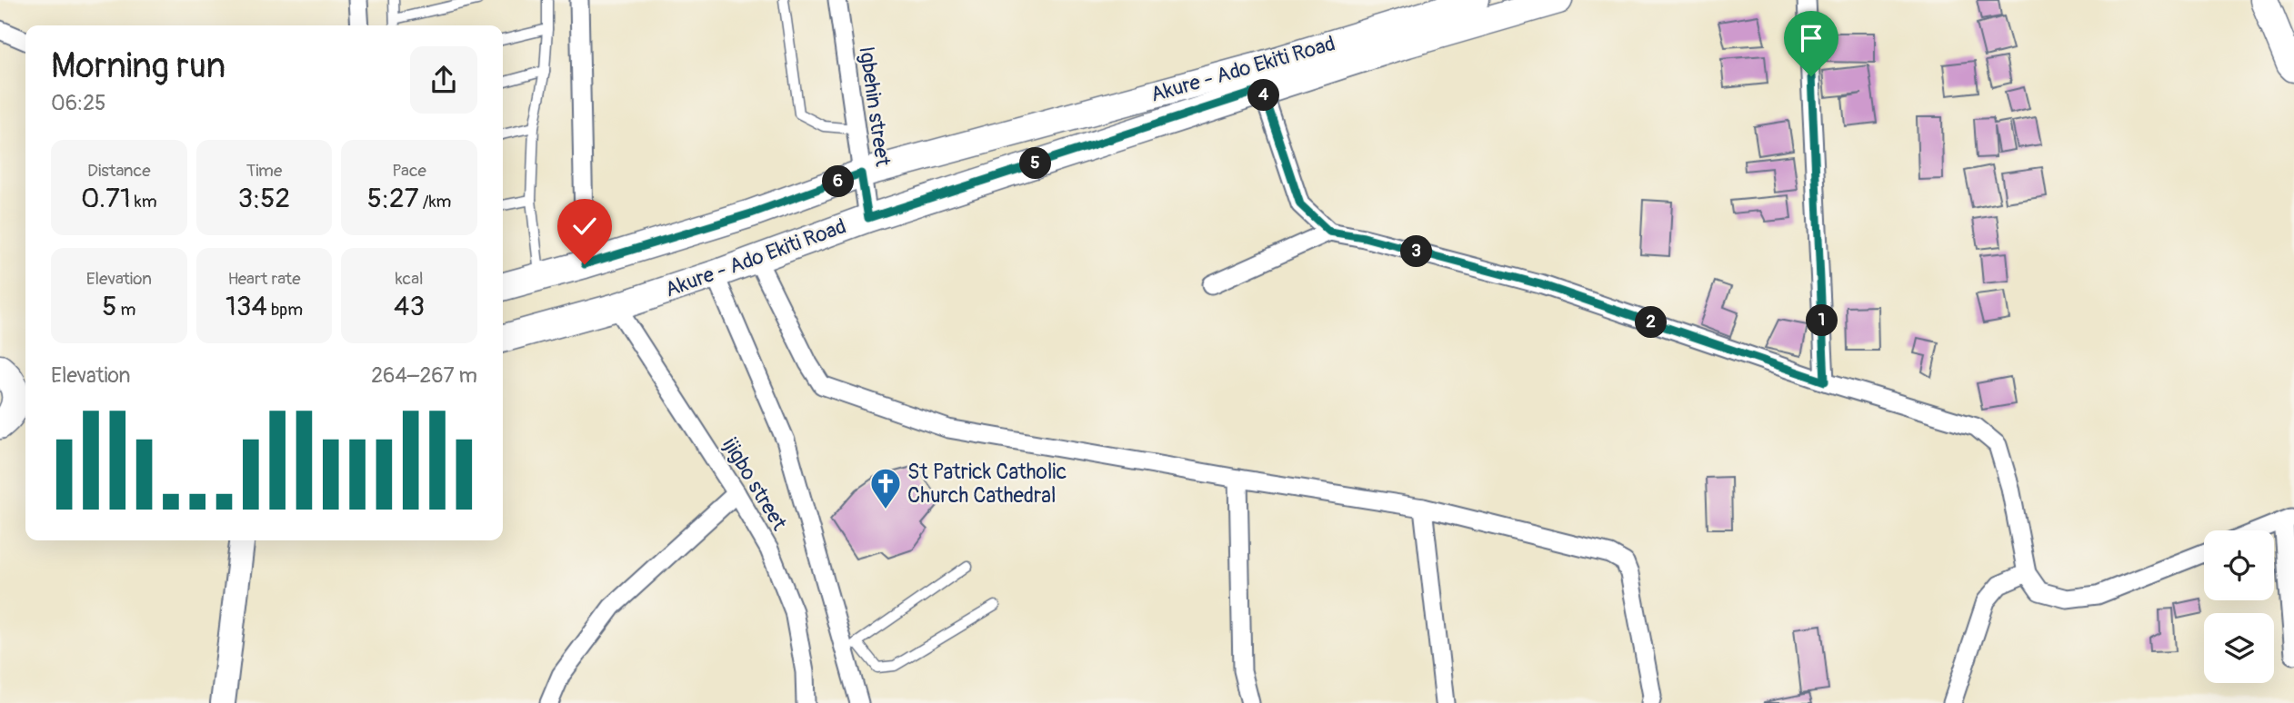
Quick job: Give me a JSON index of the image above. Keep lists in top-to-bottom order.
{
  "streets": {
    "main road": ["Akure - Ado Ekiti Road"],
    "street": ["Igbehin street", "ijigbo street"]
  },
  "crossings": [
    ["Akure - Ado Ekiti Road", "Igbehin street"],
    ["Akure - Ado Ekiti Road", "ijigbo street"]
  ],
  "places": {
    "church": ["St Patrick Catholic Church Cathedral"]
  },
  "page": {
    "heading": ["Morning run", "06:25"],
    "pins": [
      "4",
      "5",
      "6",
      "3",
      "1",
      "2"
    ],
    "stats": [
      ["Distance", "0.71 km"],
      ["Time", "3:52"],
      ["Pace", "5:27 /km"],
      ["Elevation", "5 m"],
      ["Heart rate", "134 bpm"],
      ["kcal", "43"]
    ],
    "chart": ["Elevation", "264–267 m"]
  }
}
